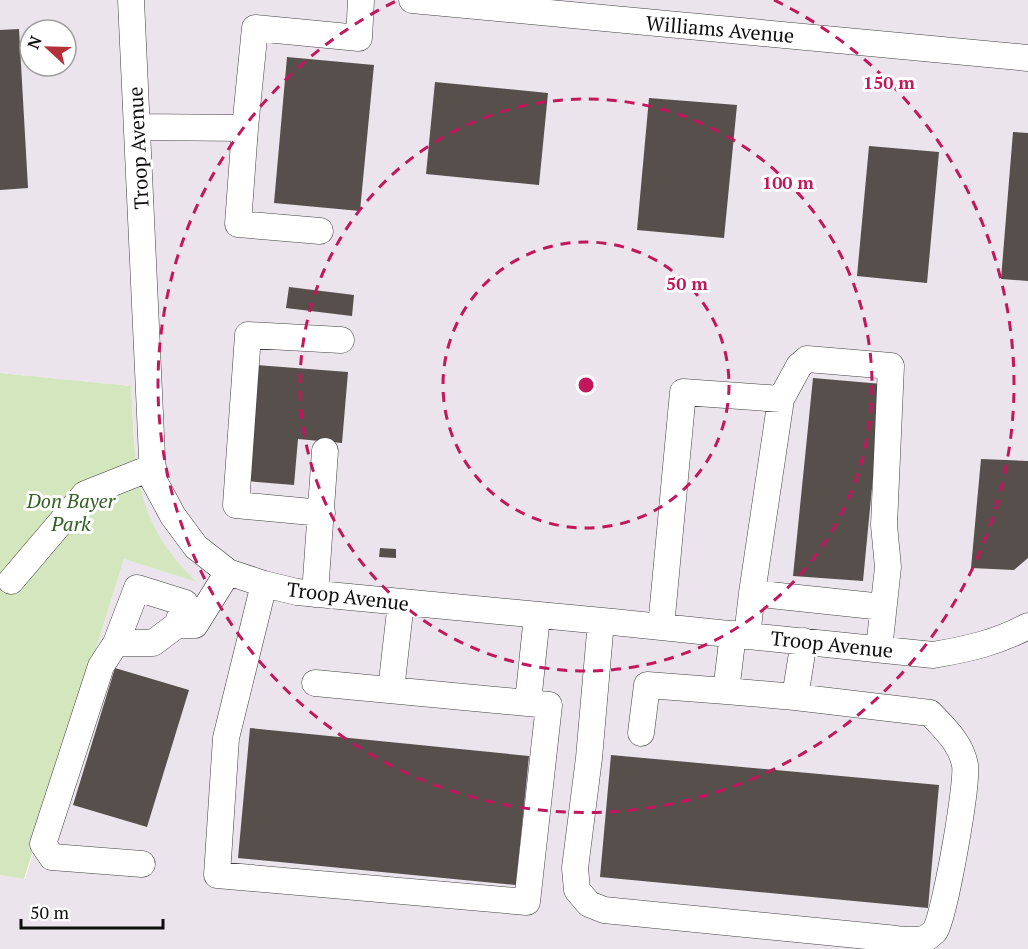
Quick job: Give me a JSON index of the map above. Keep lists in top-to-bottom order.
{
  "streets": {
    "street": ["Williams Avenue", "Troop Avenue"]
  },
  "parks": ["Don Bayer Park"],
  "scale_bar": "50 m",
  "north": "left",
  "rings": ["150 m", "100 m", "50 m"]
}
